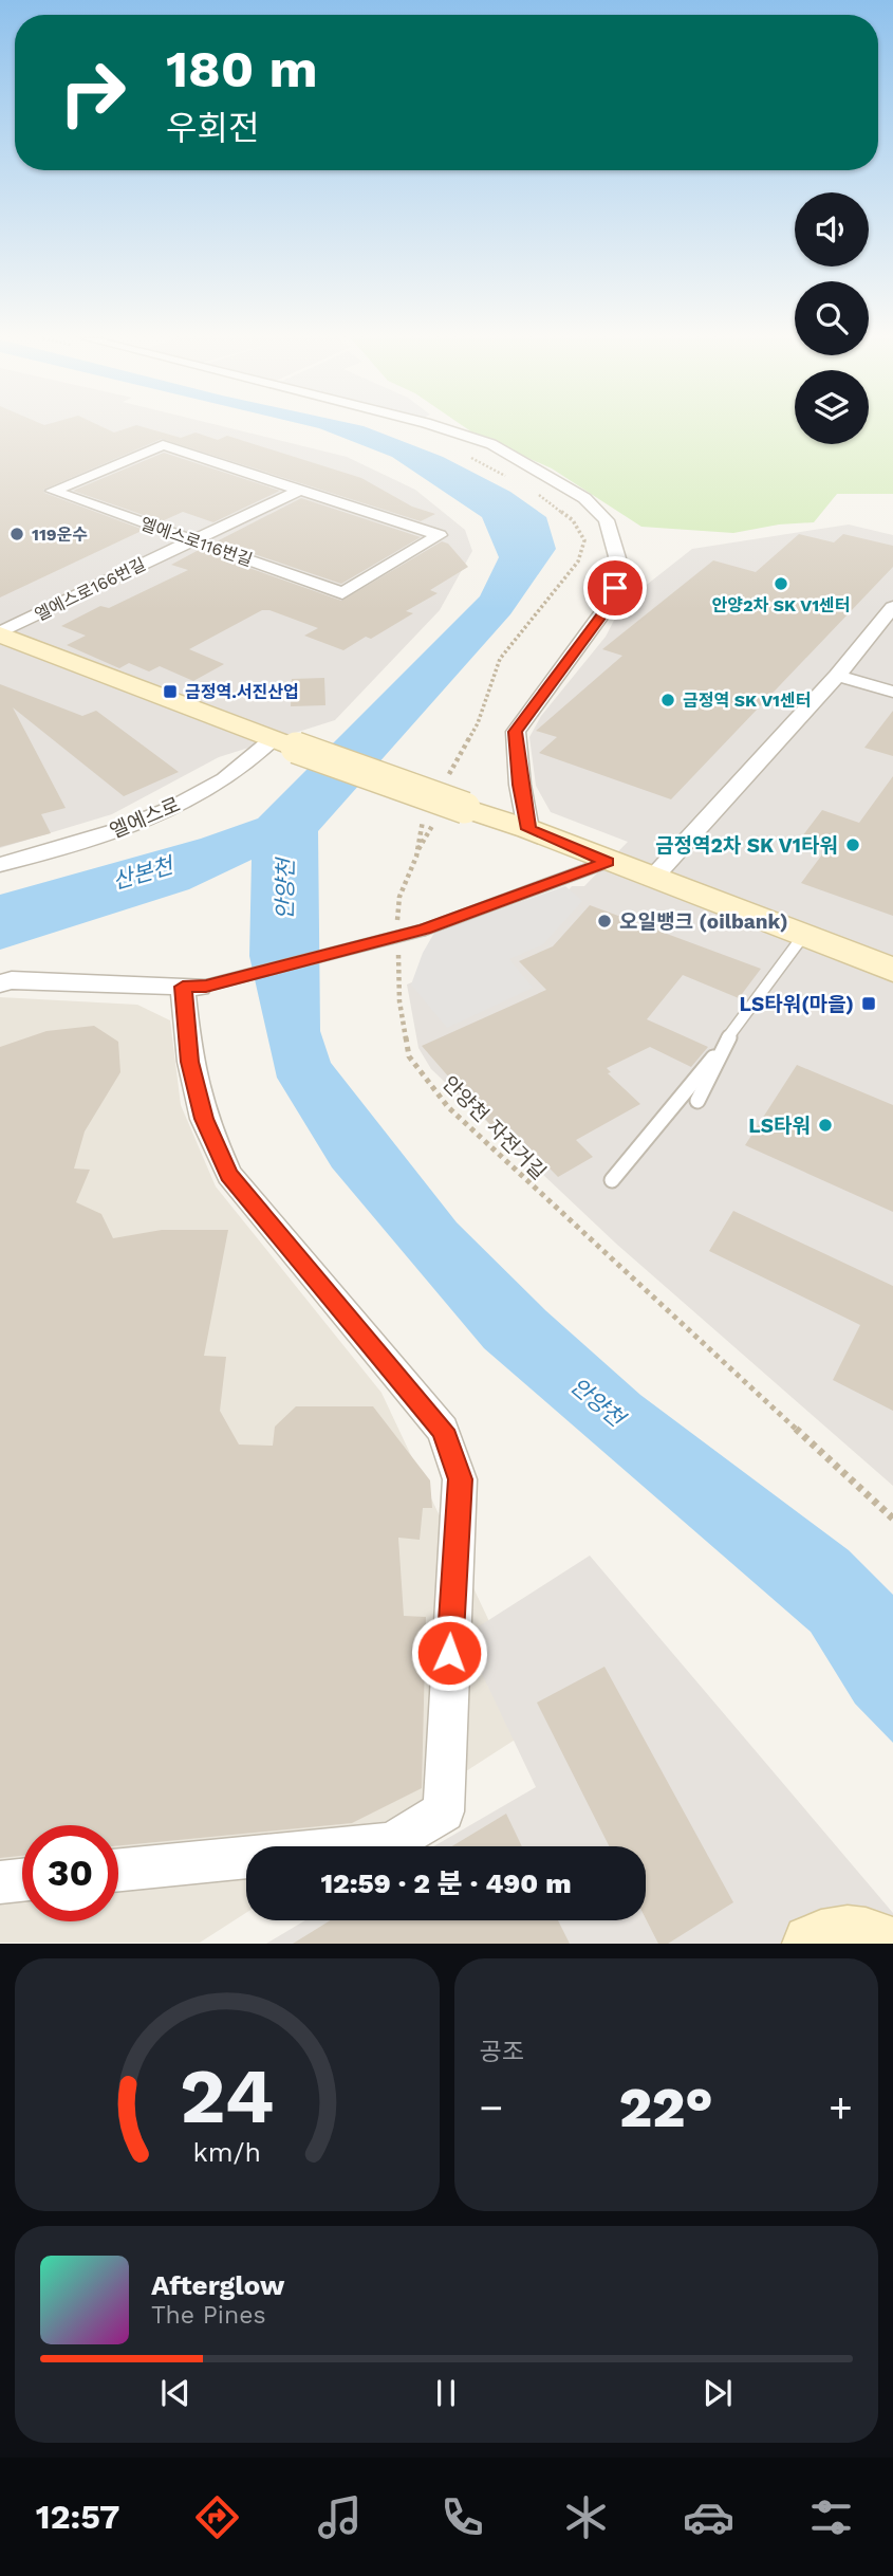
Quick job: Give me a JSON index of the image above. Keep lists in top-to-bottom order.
{
  "streets": {
    "street": ["엘에스로116번길", "엘에스로166번길", "엘에스로"],
    "path": ["안양천 자전거길"]
  },
  "crossings": [
    ["엘에스로116번길", "엘에스로166번길"]
  ],
  "water": ["산본천", "안양천"],
  "places": {
    "other": [
      "119운수",
      "안양2차 SK V1센터",
      "금정역 SK V1센터",
      "금정역2차 SK V1타워",
      "오일뱅크 (oilbank)",
      "LS타워"
    ],
    "transit": ["금정역.서진산업", "LS타워(마을)"]
  },
  "page": {
    "turn": ["180 m", "우회전"],
    "limit": "30",
    "trip": "12:59 · 2 분 · 490 m",
    "tile": "공조",
    "heat": ["−", "22°", "+"],
    "song": ["Afterglow", "The Pines"],
    "tabs": "12:57",
    "gauge": ["24", "km/h"]
  }
}
